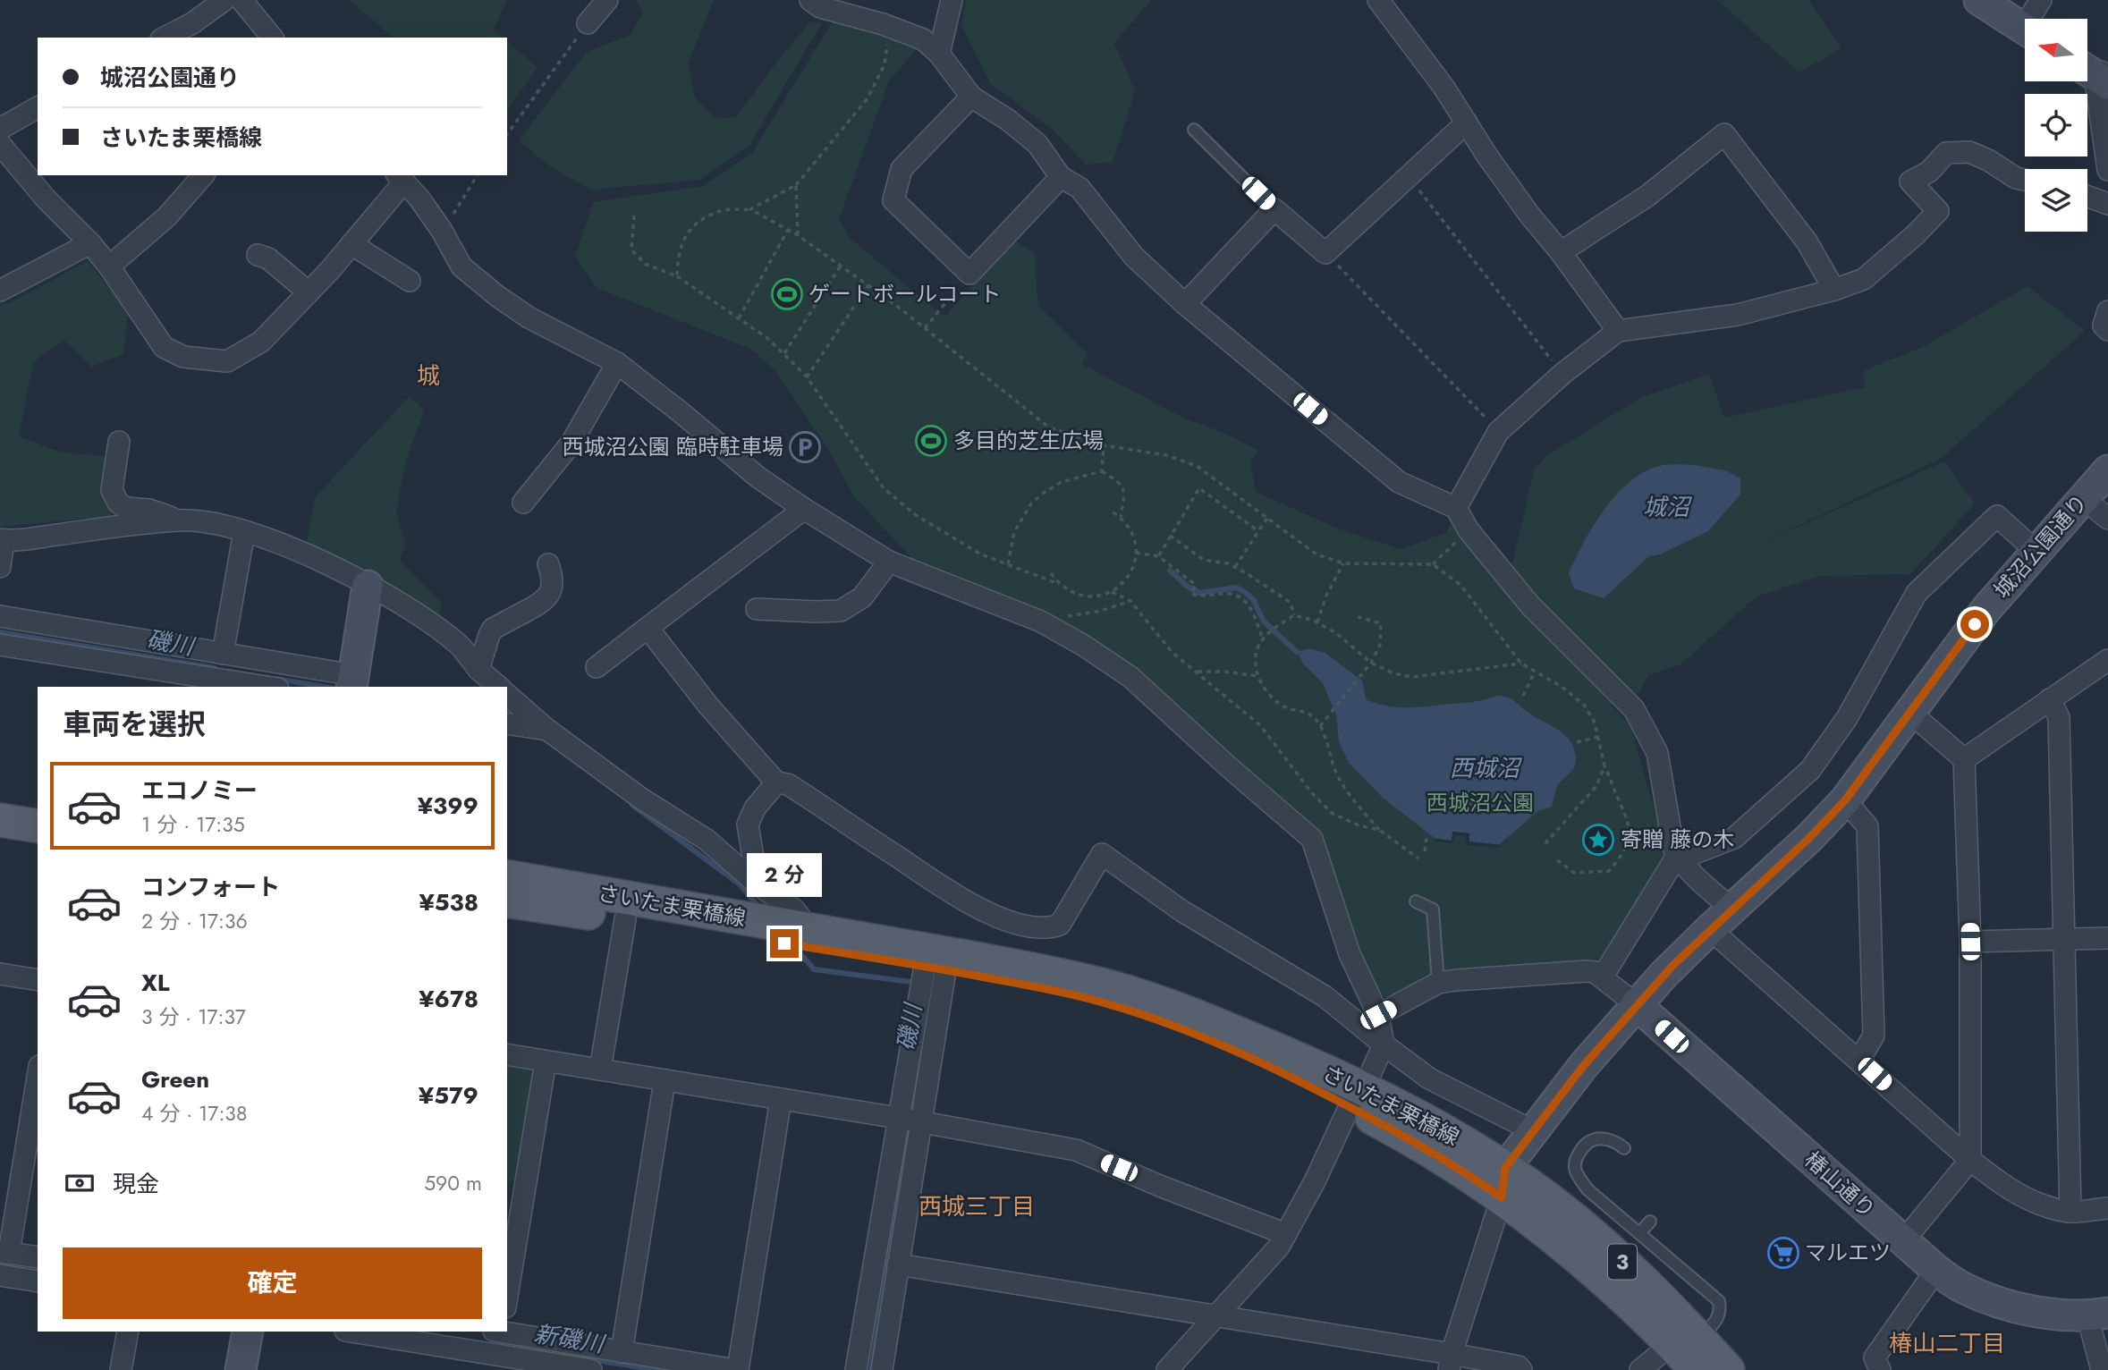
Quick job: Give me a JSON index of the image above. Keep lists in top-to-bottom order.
{
  "streets": {
    "main road": ["さいたま栗橋線", "3"],
    "street": ["城沼公園通り", "椿山通り"]
  },
  "crossings": [
    ["城沼公園通り", "さいたま栗橋線"],
    ["城沼公園通り", "椿山通り"]
  ],
  "districts": ["城", "西城三丁目", "椿山二丁目"],
  "water": [
    "城沼",
    "磯川",
    "西城沼",
    "新磯川"
  ],
  "parks": ["西城沼公園"],
  "places": {
    "sports": ["ゲートボールコート", "多目的芝生広場"],
    "parking": ["西城沼公園 臨時駐車場"],
    "place": ["寄贈 藤の木"],
    "supermarket": ["マルエツ"]
  },
  "north": "left",
  "page": {
    "banner": ["城沼公園通り", "さいたま栗橋線"],
    "heading": "車両を選択",
    "list": [
      {
        "name": "エコノミー",
        "note": "1 分 · 17:35",
        "value": "¥399"
      },
      {
        "name": "コンフォート",
        "note": "2 分 · 17:36",
        "value": "¥538"
      },
      {
        "name": "XL",
        "note": "3 分 · 17:37",
        "value": "¥678"
      },
      {
        "name": "Green",
        "note": "4 分 · 17:38",
        "value": "¥579"
      }
    ],
    "bubble": "2 分",
    "pay": ["現金", "590 m"],
    "buttons": "確定"
  }
}
